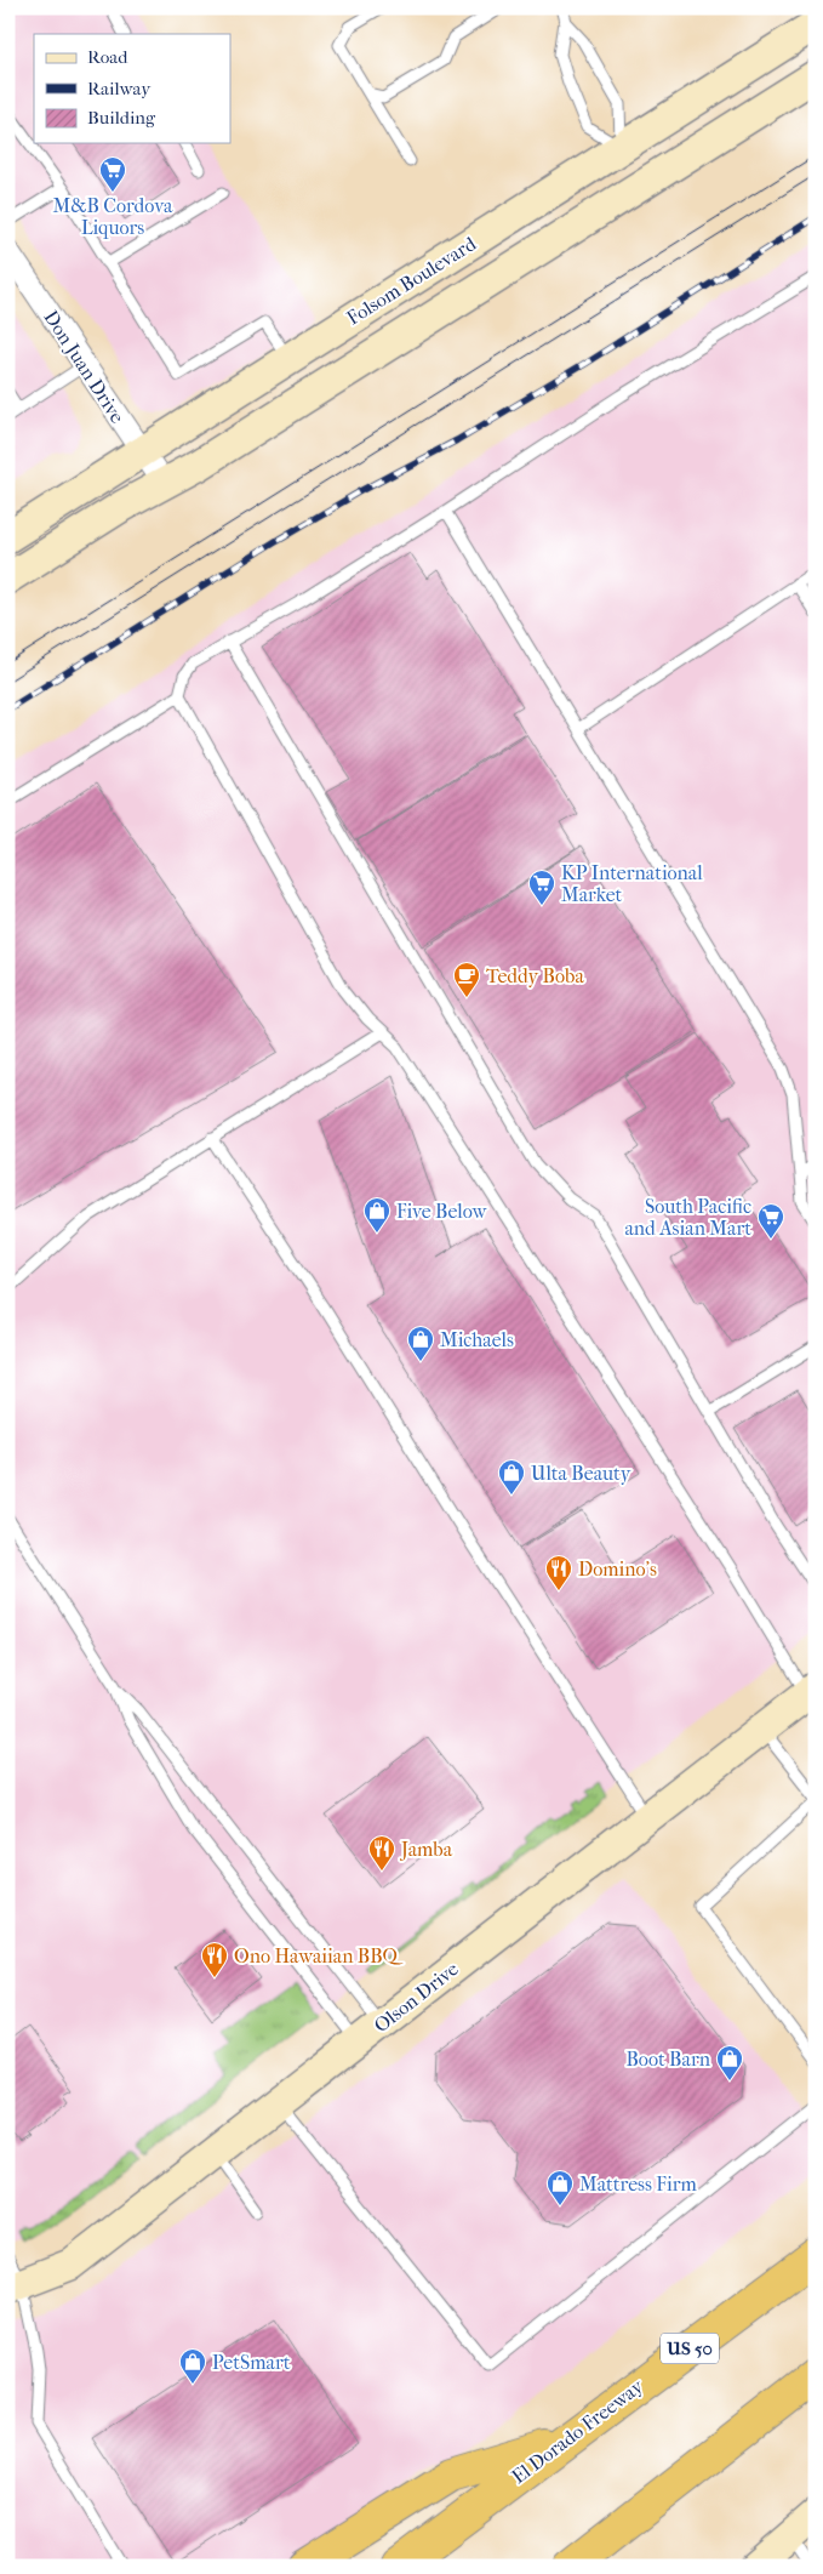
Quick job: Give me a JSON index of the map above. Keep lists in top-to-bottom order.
{
  "streets": {
    "highway": ["US 50", "El Dorado Freeway"],
    "main road": ["Folsom Boulevard", "Olson Drive"],
    "street": ["Don Juan Drive"]
  },
  "crossings": [
    ["Folsom Boulevard", "Don Juan Drive"]
  ],
  "places": {
    "supermarket": ["M&B Cordova Liquors", "KP International Market", "South Pacific and Asian Mart"],
    "cafe": ["Teddy Boba"],
    "shop": [
      "Five Below",
      "Michaels",
      "Ulta Beauty",
      "Boot Barn",
      "Mattress Firm",
      "PetSmart"
    ],
    "restaurant": ["Domino's", "Jamba", "Ono Hawaiian BBQ"]
  },
  "legend": ["Road", "Railway", "Building"]
}
